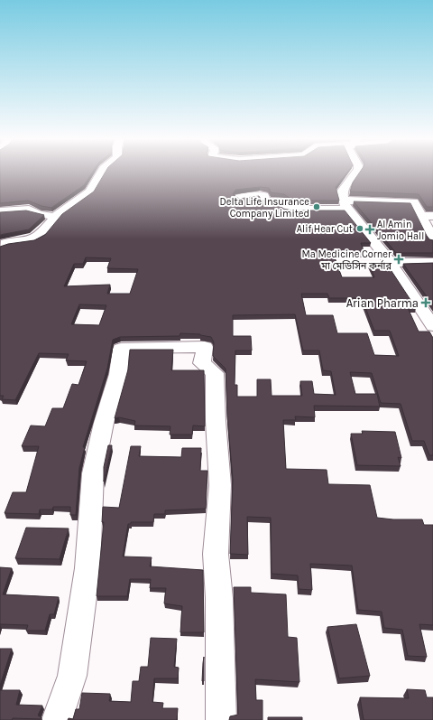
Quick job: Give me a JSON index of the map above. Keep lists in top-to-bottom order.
{
  "places": {
    "other": ["Delta Life Insurance Company Limited", "Alif Hear Cut"],
    "health": ["Al Amin Jomio Hall", "Ma Medicine Corner মা মেডিসিন কর্নার", "Arian Pharma"]
  }
}
